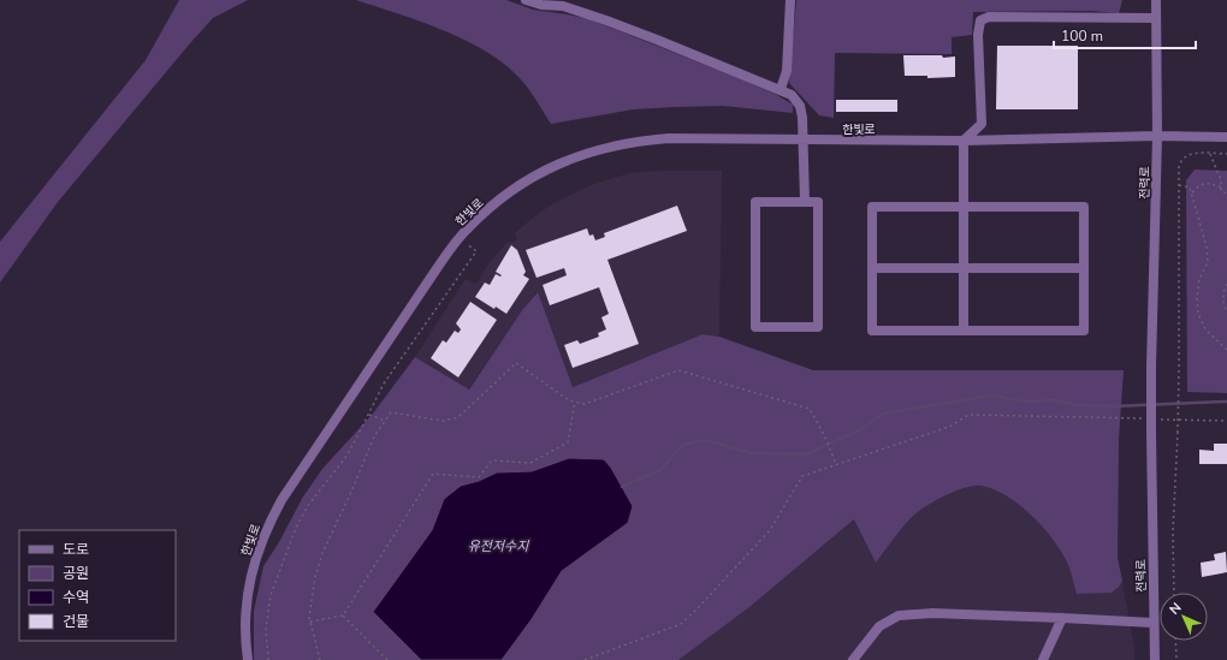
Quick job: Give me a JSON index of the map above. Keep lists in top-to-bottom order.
{
  "streets": {
    "street": ["한빛로", "전력로"]
  },
  "crossings": [
    ["한빛로", "전력로"]
  ],
  "water": ["유전저수지"],
  "legend": [
    "도로",
    "공원",
    "수역",
    "건물"
  ],
  "scale_bar": "100 m",
  "north": "top left"
}
